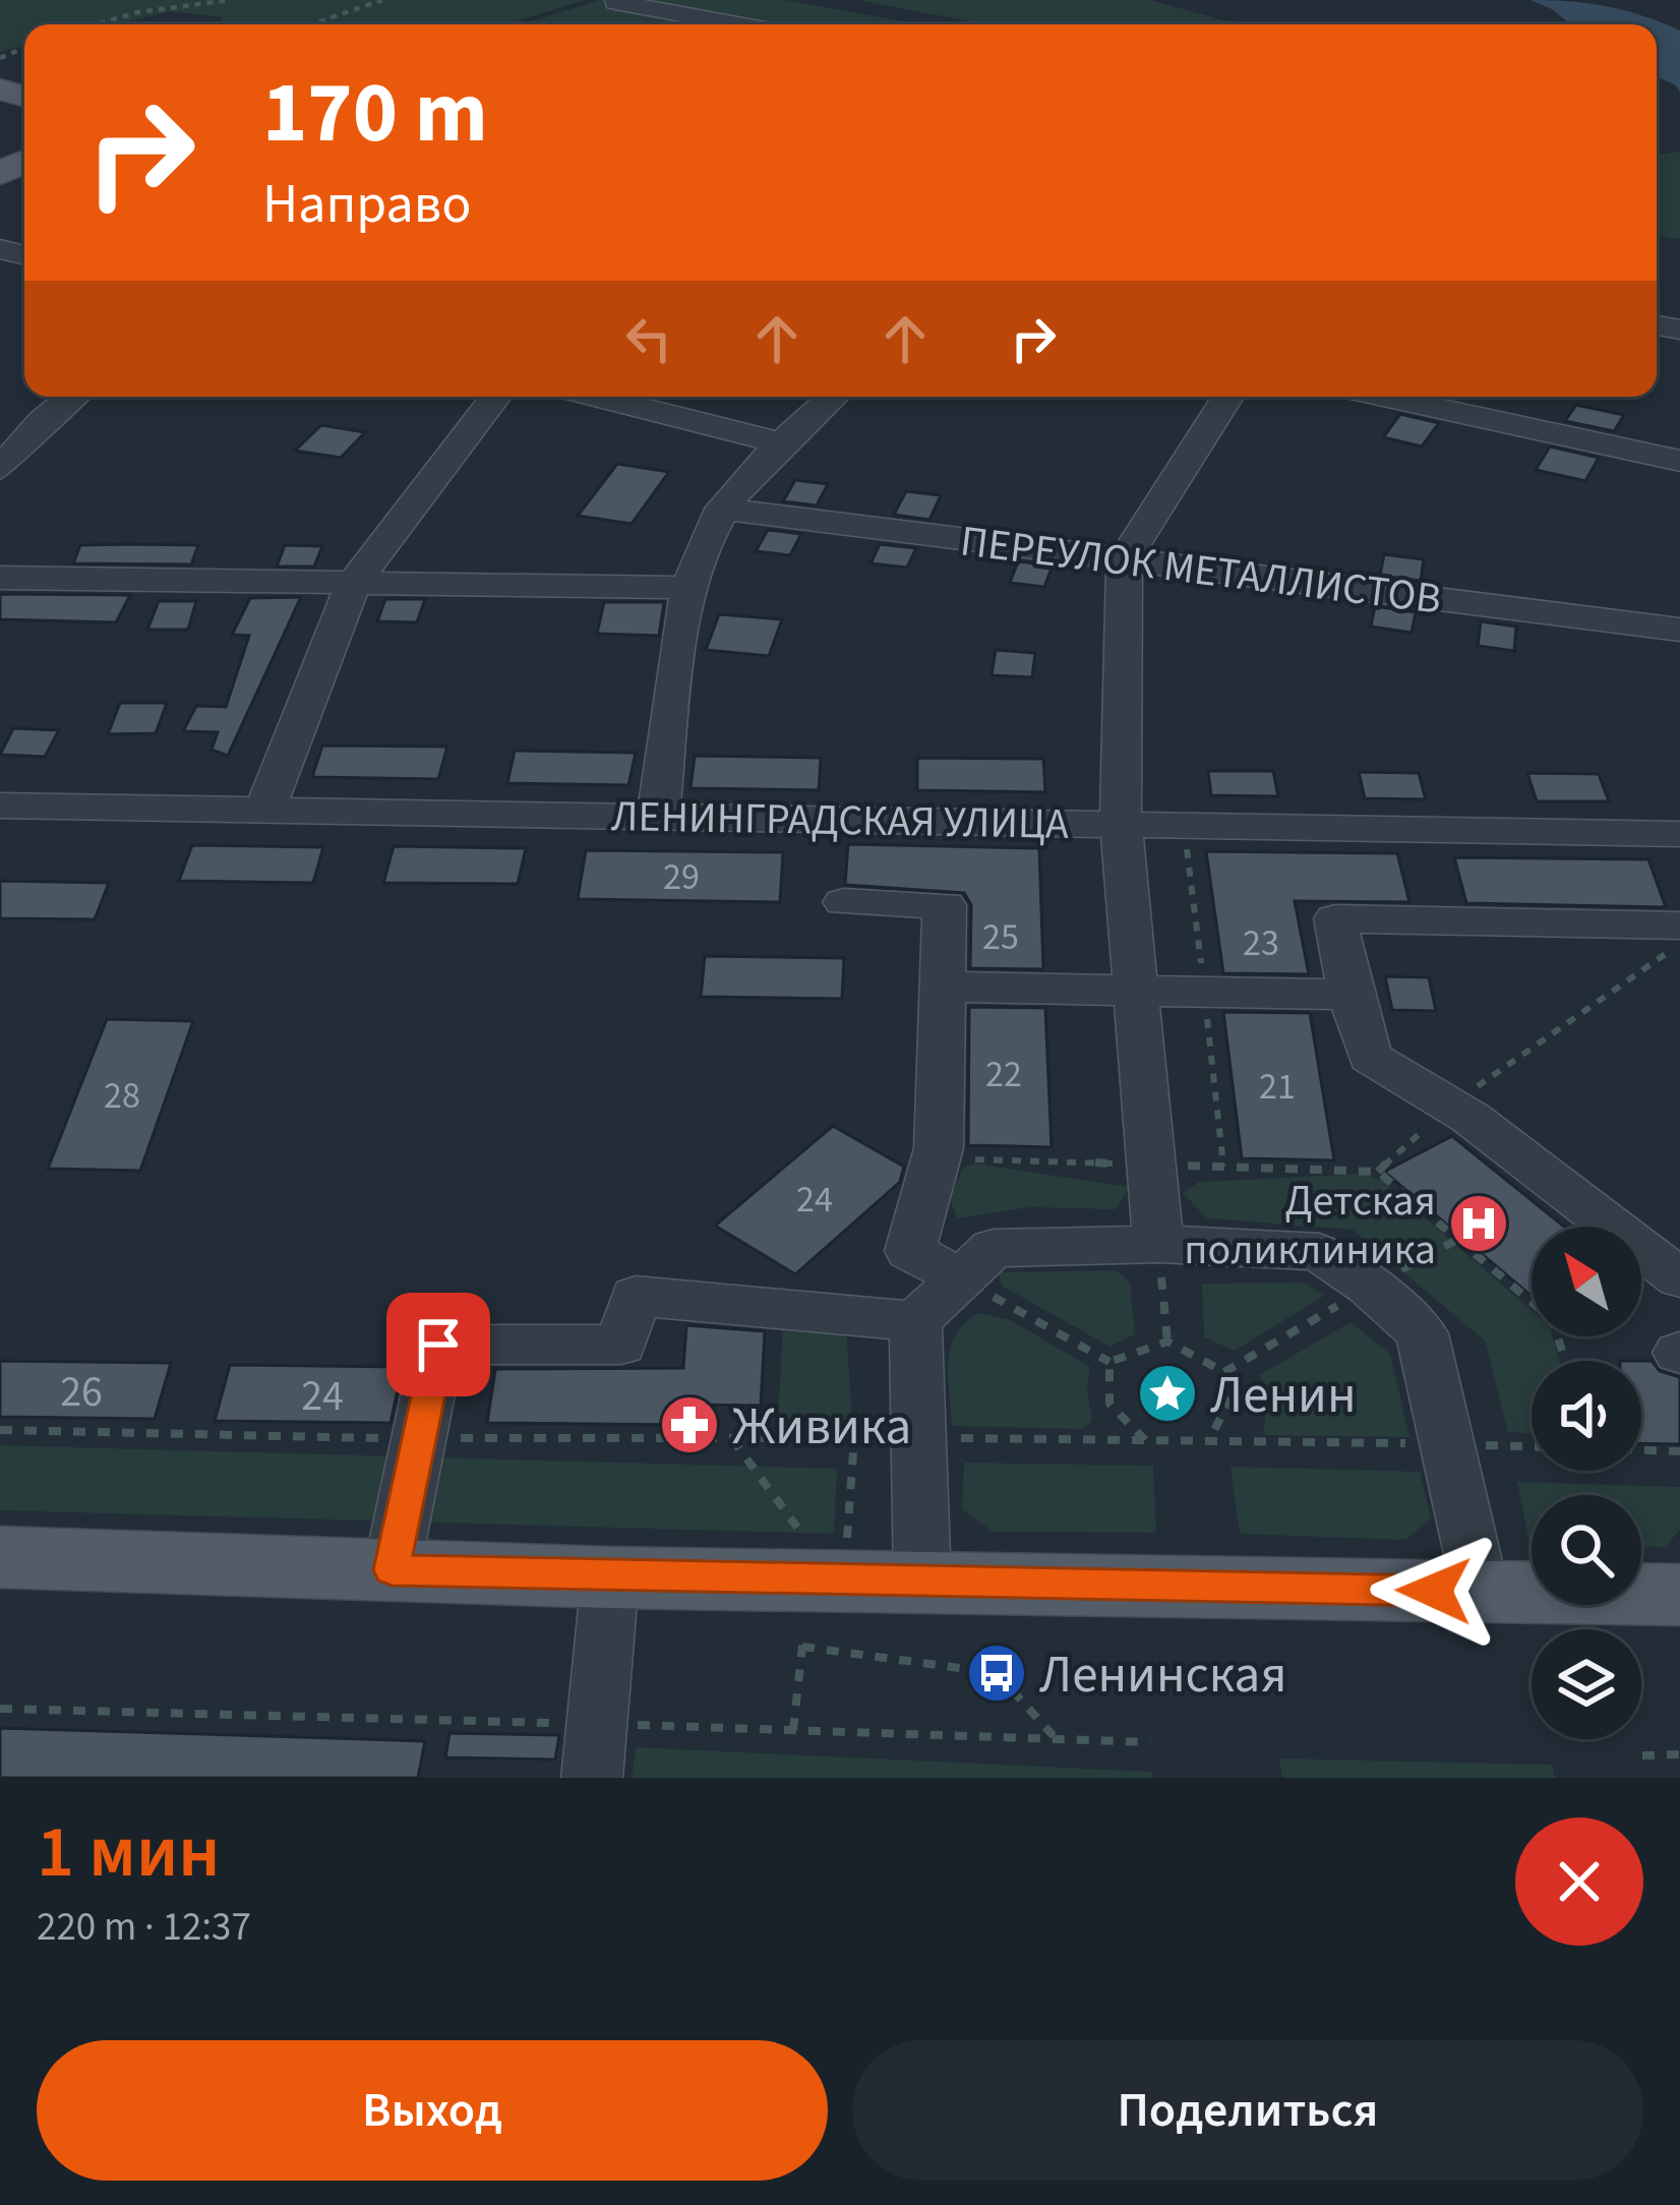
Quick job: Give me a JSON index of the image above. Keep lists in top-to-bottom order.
{
  "streets": {
    "street": ["ПЕРЕУЛОК МЕТАЛЛИСТОВ", "ЛЕНИНГРАДСКАЯ УЛИЦА"]
  },
  "places": {
    "hospital": ["Детская поликлиника"],
    "place": ["Ленин"],
    "pharmacy": ["Живика"],
    "bus stop": ["Ленинская"]
  },
  "house_numbers": [
    "29",
    "25",
    "23",
    "22",
    "21",
    "28",
    "24",
    "26",
    "24"
  ],
  "north": "top left",
  "page": {
    "turn": ["170 m", "Направо"],
    "heading": ["1 мин", "220 m · 12:37"],
    "buttons": ["Выход", "Поделиться"]
  }
}
